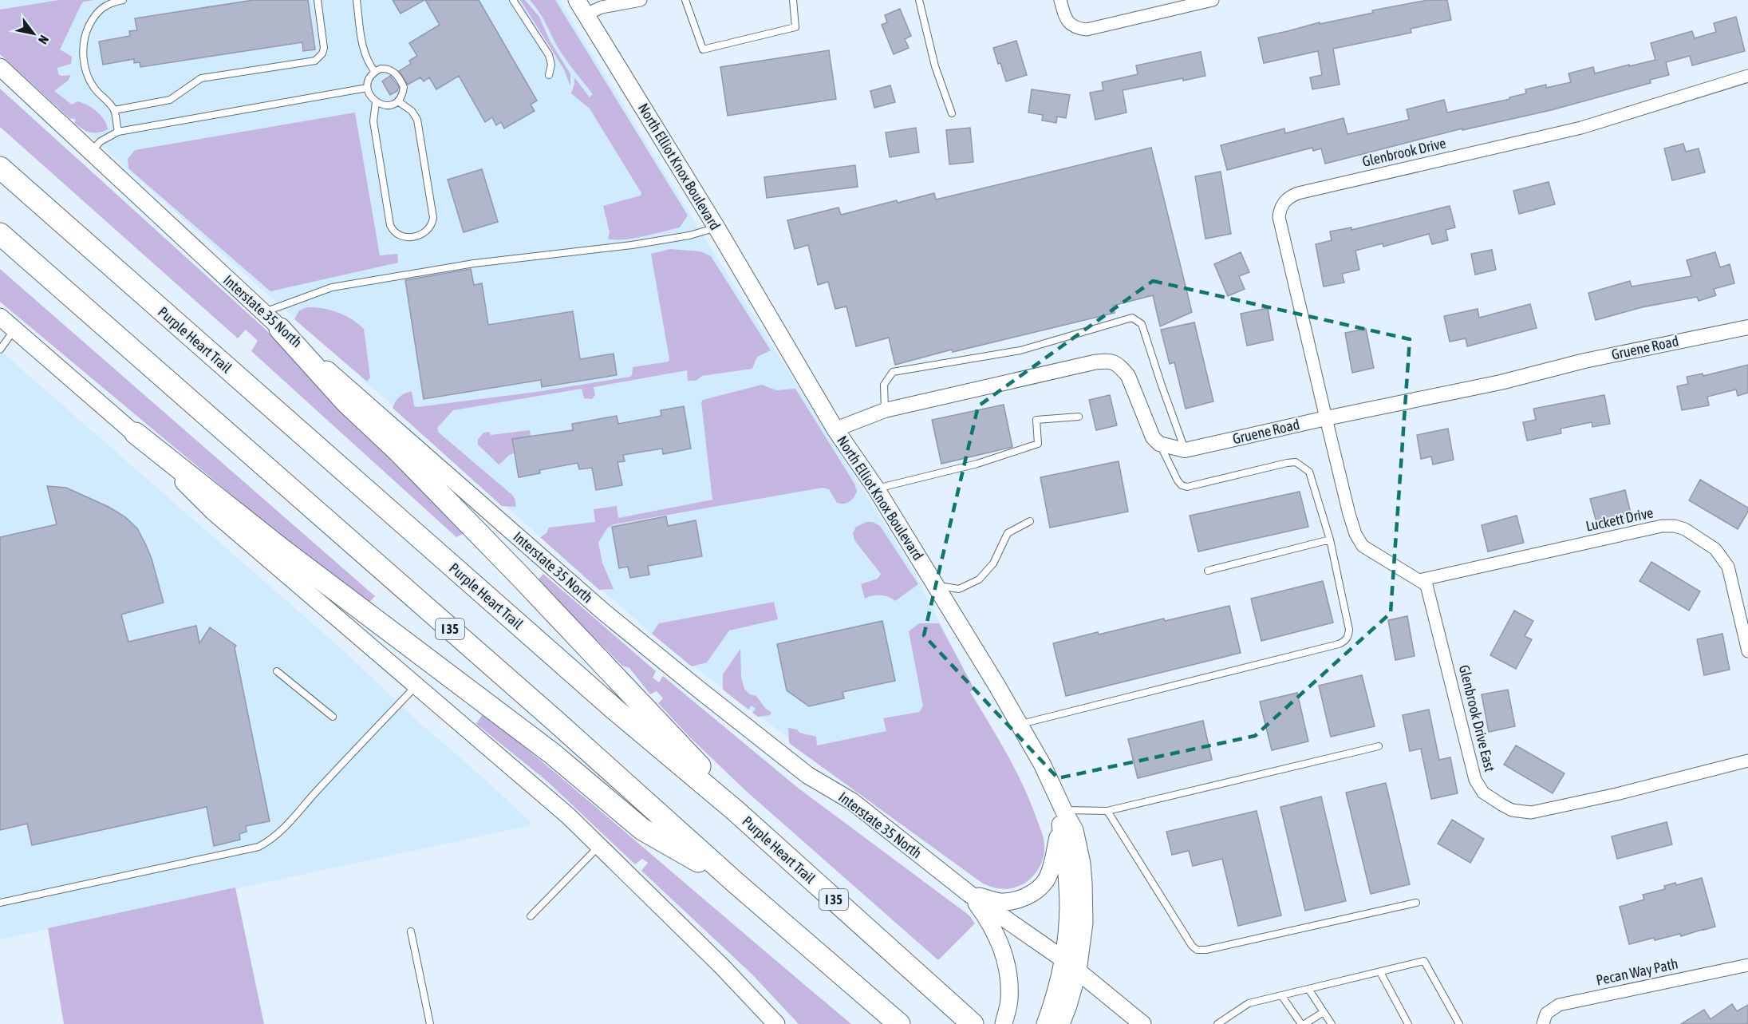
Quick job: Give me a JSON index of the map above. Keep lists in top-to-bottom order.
{
  "streets": {
    "highway": ["Purple Heart Trail", "I 35"],
    "main road": ["North Elliot Knox Boulevard", "Interstate 35 North"],
    "street": [
      "Glenbrook Drive",
      "Gruene Road",
      "Luckett Drive",
      "Glenbrook Drive East",
      "Pecan Way Path"
    ]
  },
  "crossings": [
    ["Glenbrook Drive", "Gruene Road"],
    ["Glenbrook Drive", "Glenbrook Drive East"],
    ["North Elliot Knox Boulevard", "Interstate 35 North"],
    ["Gruene Road", "Glenbrook Drive East"],
    ["Luckett Drive", "Glenbrook Drive East"]
  ],
  "north": "bottom right"
}
